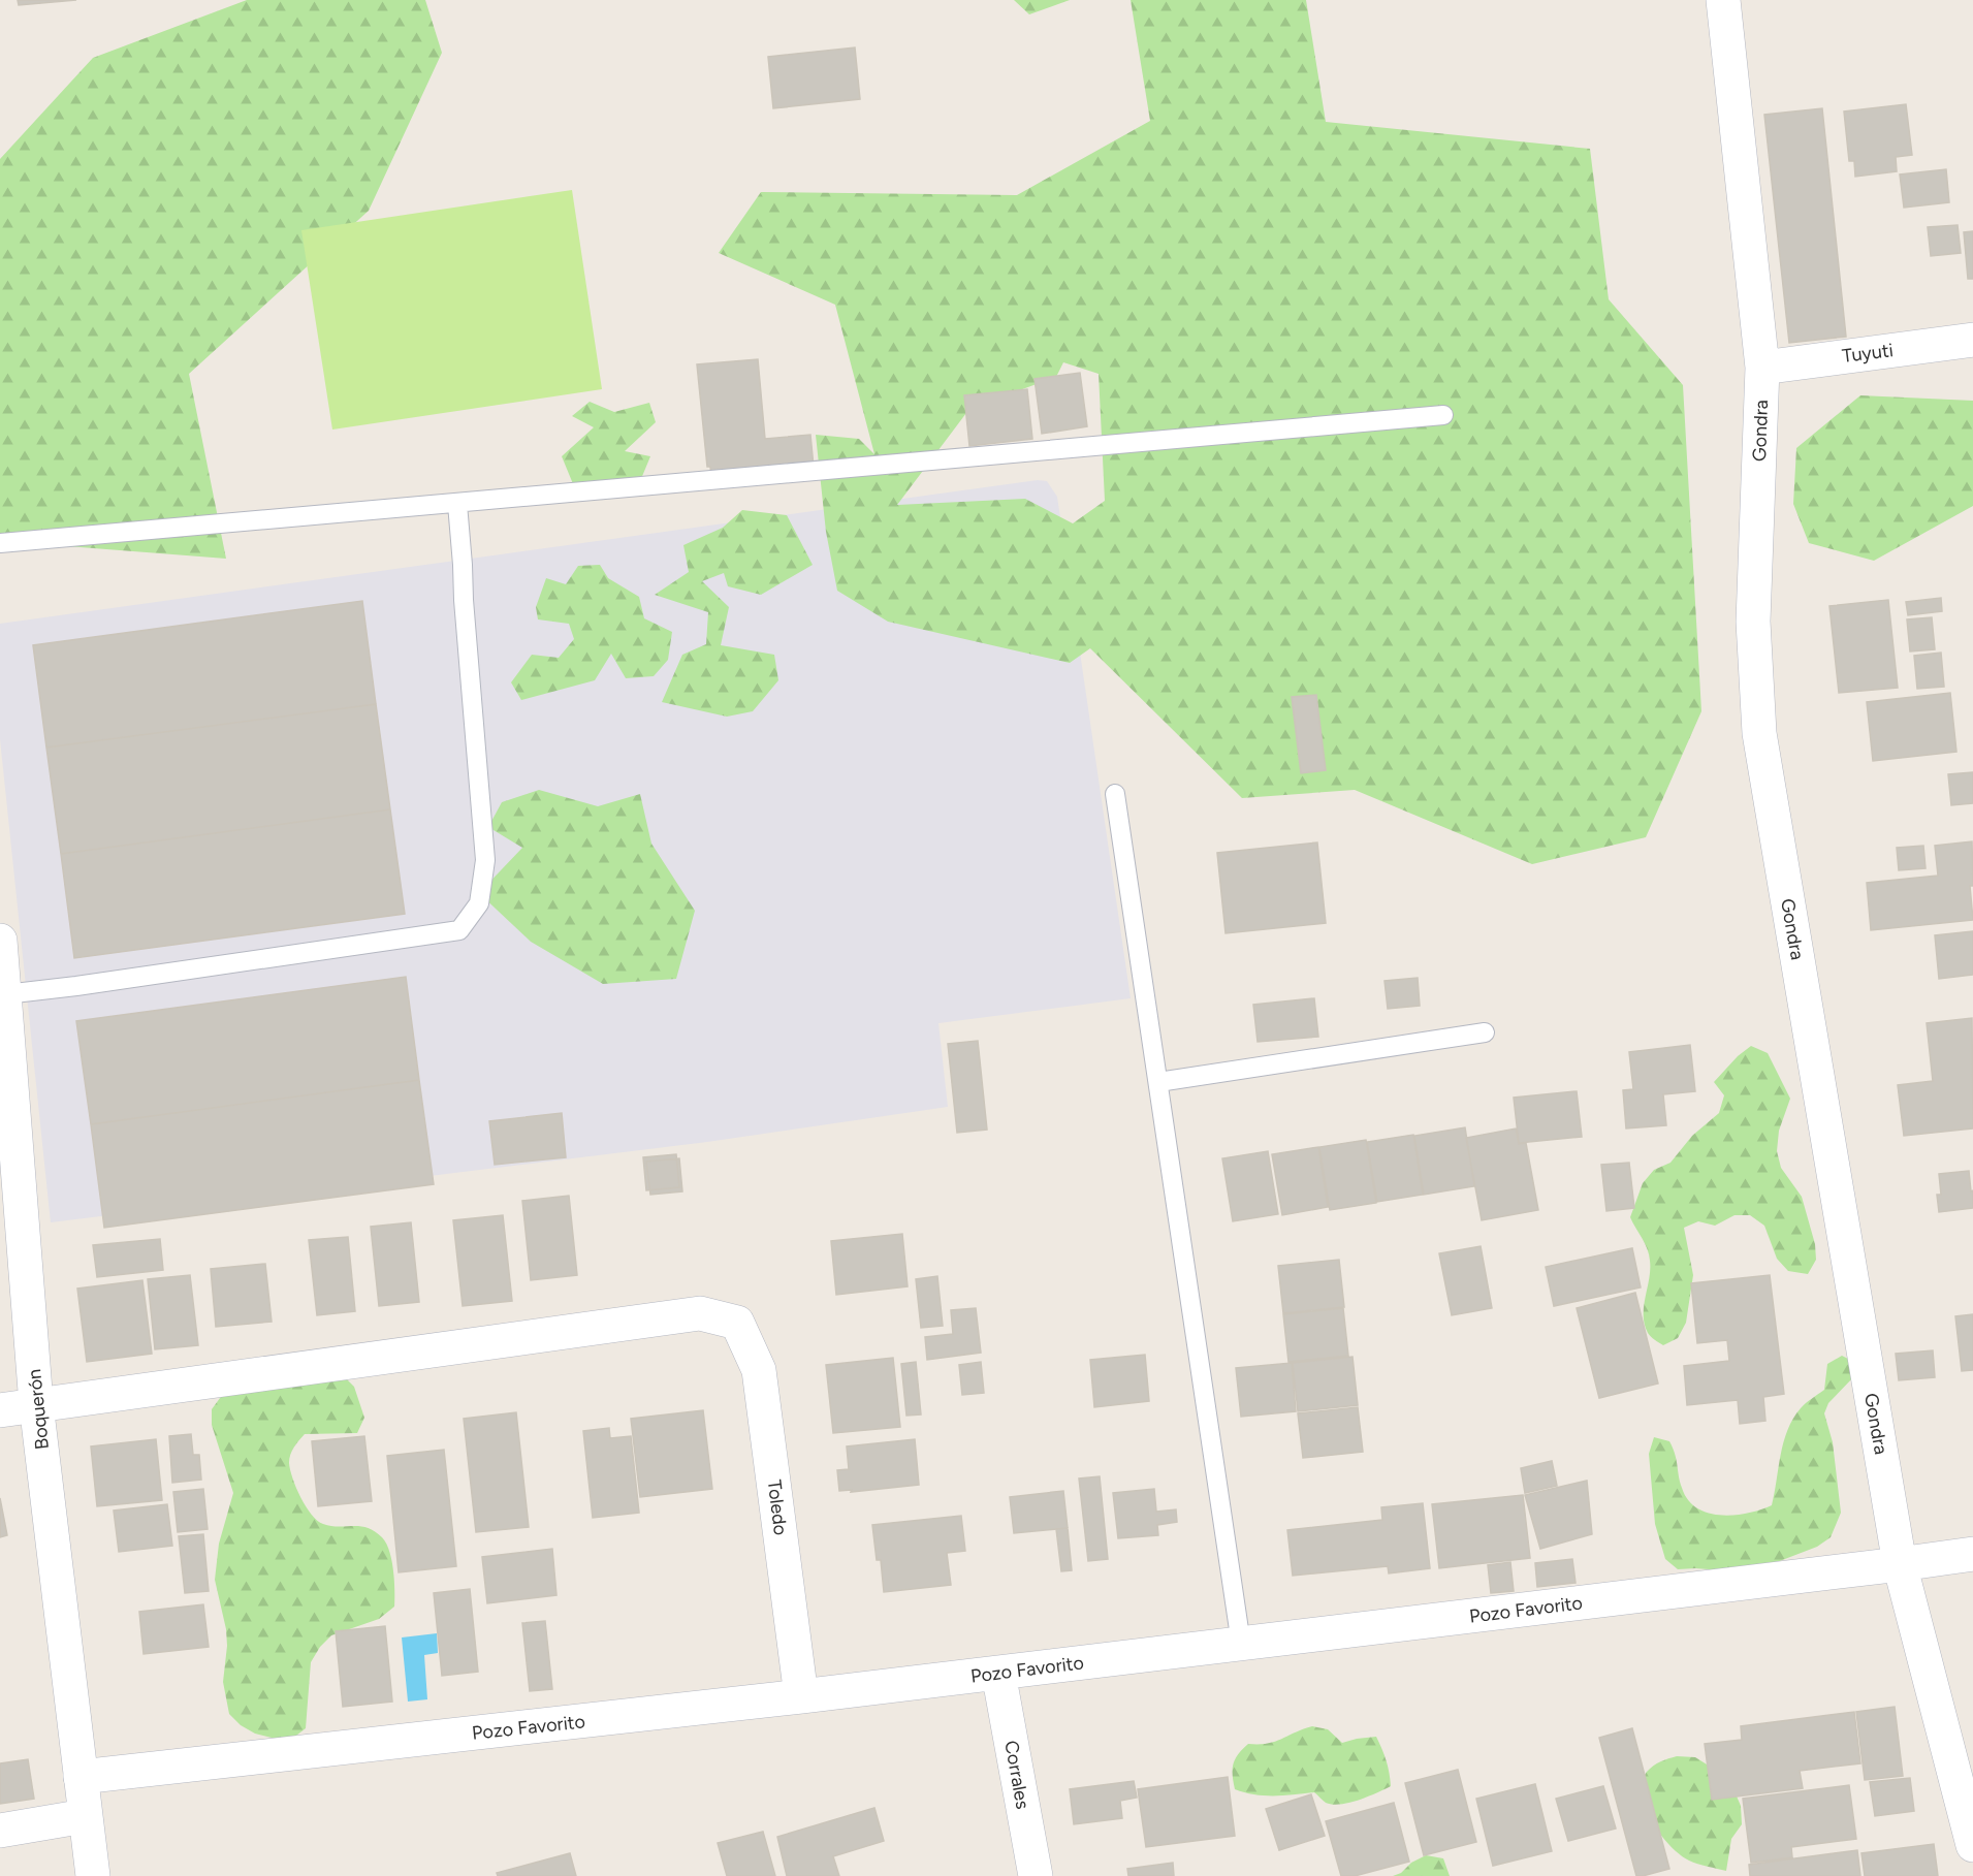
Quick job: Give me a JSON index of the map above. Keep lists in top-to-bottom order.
{
  "streets": {
    "street": [
      "Tuyuti",
      "Gondra",
      "Boquerón",
      "Toledo",
      "Pozo Favorito",
      "Corrales"
    ]
  },
  "crossings": [
    ["Tuyuti", "Gondra"],
    ["Gondra", "Pozo Favorito"],
    ["Boquerón", "Toledo"],
    ["Boquerón", "Pozo Favorito"],
    ["Toledo", "Pozo Favorito"],
    ["Pozo Favorito", "Corrales"]
  ]
}
